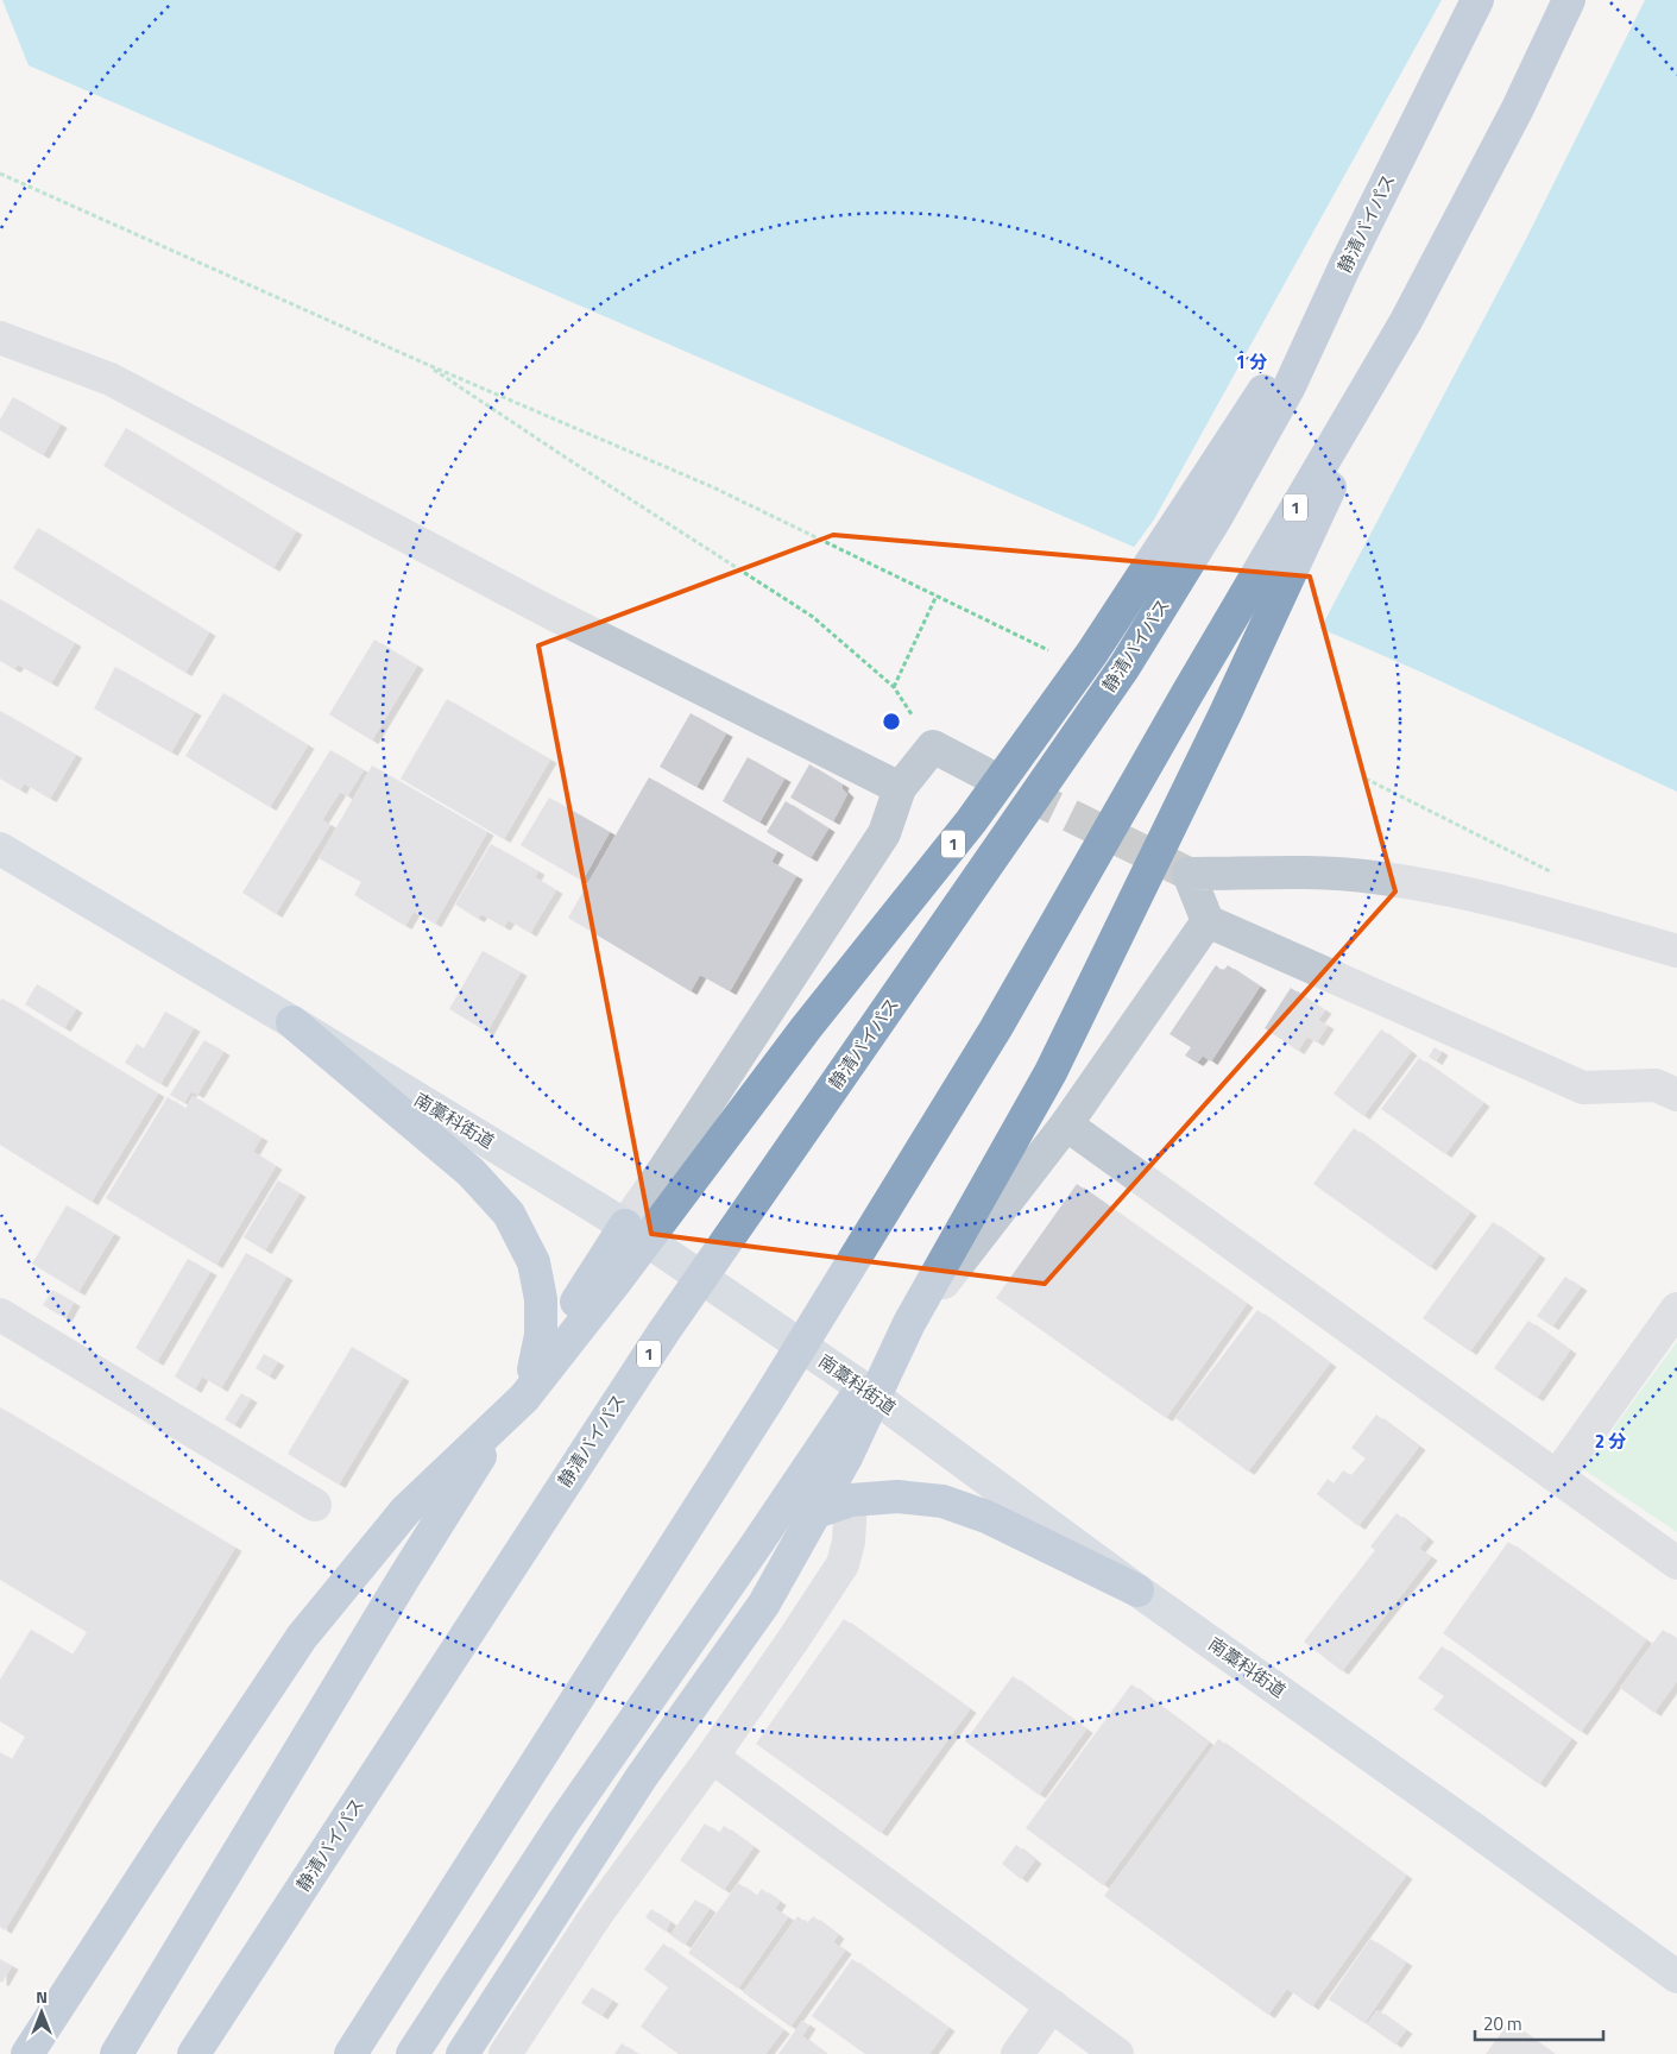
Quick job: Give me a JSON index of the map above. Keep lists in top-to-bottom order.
{
  "streets": {
    "highway": ["静清バイパス", "1"],
    "main road": ["南藁科街道"]
  },
  "crossings": [
    ["静清バイパス", "1"]
  ],
  "scale_bar": "20 m",
  "north": "top",
  "rings": ["1 分", "2 分"]
}
